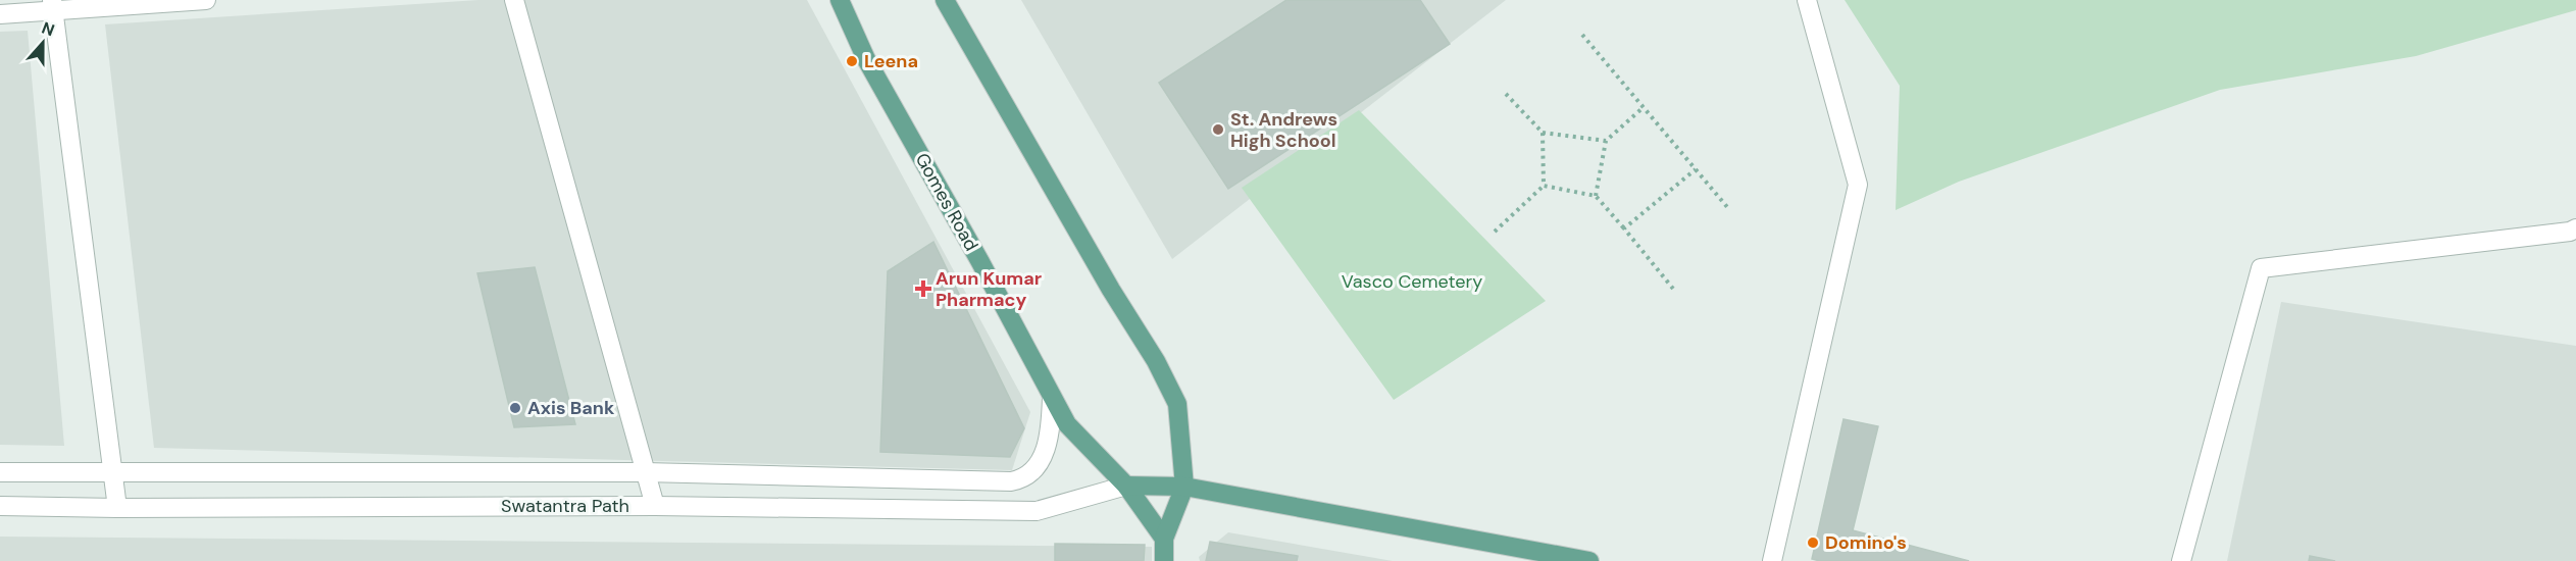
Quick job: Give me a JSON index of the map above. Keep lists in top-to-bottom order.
{
  "streets": {
    "main road": ["Gomes Road"],
    "street": ["Swatantra Path"]
  },
  "crossings": [
    ["Gomes Road", "Swatantra Path"]
  ],
  "parks": ["Vasco Cemetery"],
  "places": {
    "other": [
      "Leena",
      "St. Andrews High School",
      "Axis Bank",
      "Domino's"
    ],
    "health": ["Arun Kumar Pharmacy"]
  },
  "north": "top"
}
